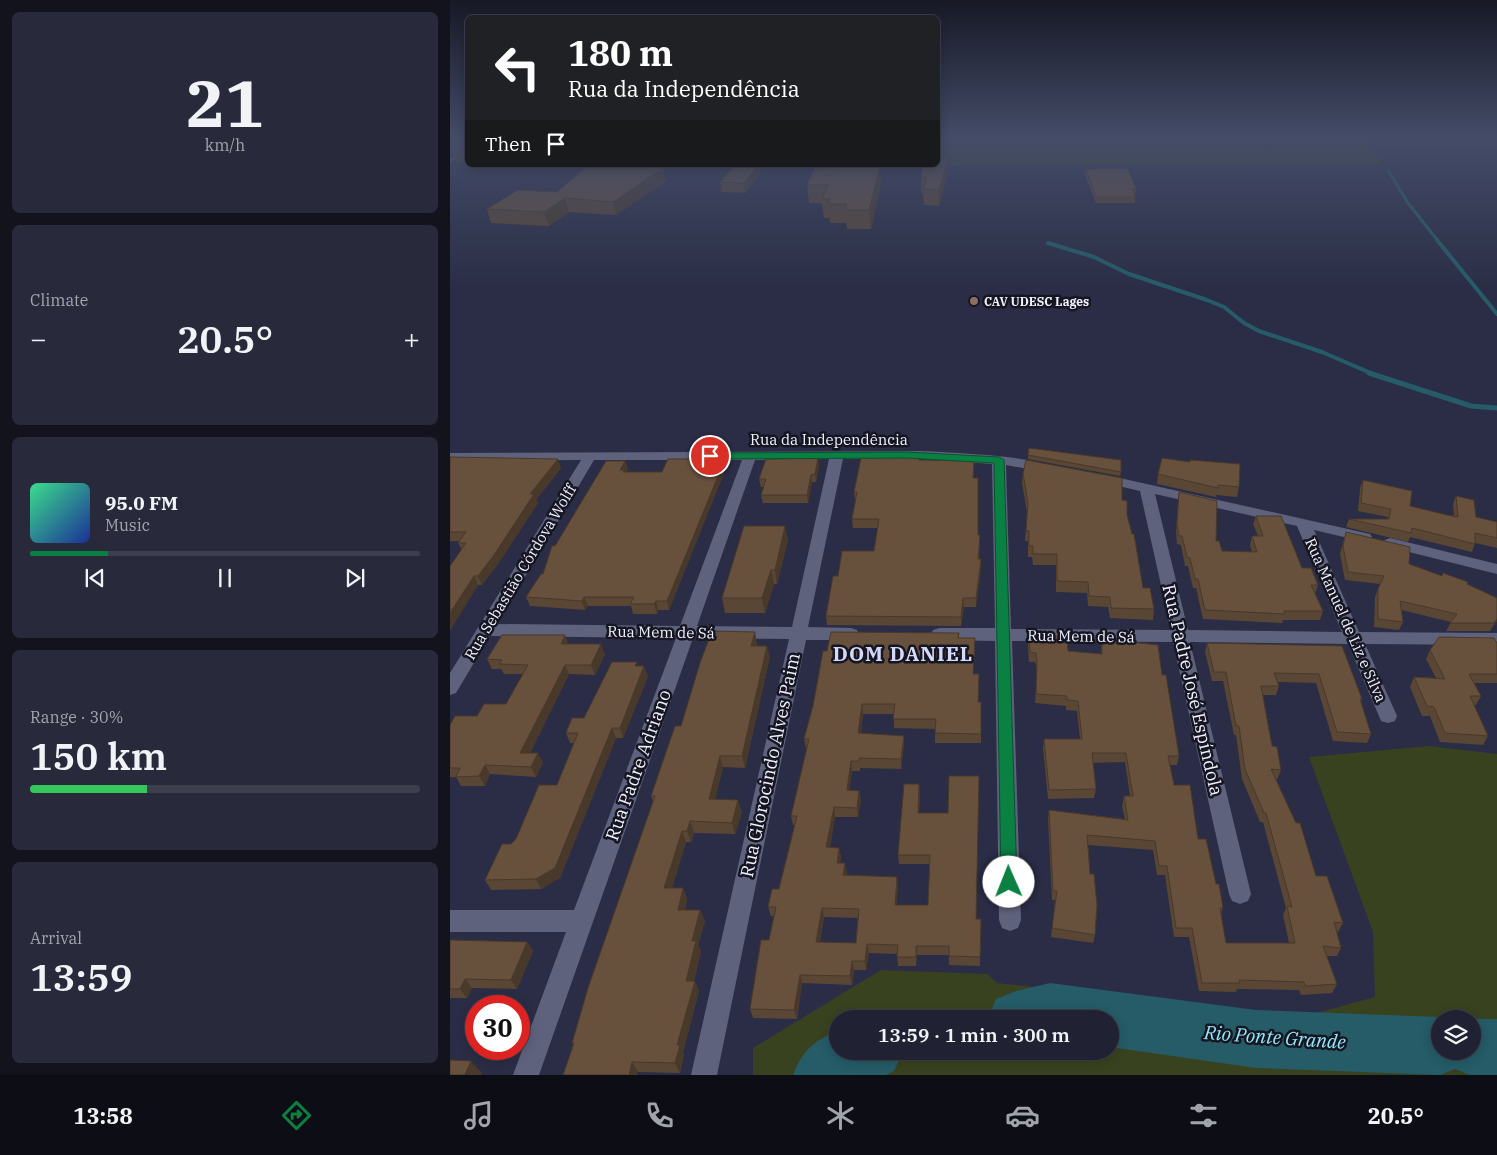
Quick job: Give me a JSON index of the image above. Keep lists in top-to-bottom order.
{
  "streets": {
    "street": [
      "Rua da Independência",
      "Rua Sebastião Córdova Wolff",
      "Rua Manuel de Liz e Silva",
      "Rua Mem de Sá",
      "Rua Padre José Espíndola",
      "Rua Padre Adriano",
      "Rua Glorocindo Alves Paim"
    ]
  },
  "crossings": [
    ["Rua da Independência", "Rua Sebastião Córdova Wolff"],
    ["Rua da Independência", "Rua Padre Adriano"],
    ["Rua da Independência", "Rua Glorocindo Alves Paim"],
    ["Rua Sebastião Córdova Wolff", "Rua Mem de Sá"],
    ["Rua Manuel de Liz e Silva", "Rua Mem de Sá"],
    ["Rua Mem de Sá", "Rua Padre José Espíndola"],
    ["Rua Mem de Sá", "Rua Padre Adriano"],
    ["Rua Mem de Sá", "Rua Glorocindo Alves Paim"]
  ],
  "districts": ["DOM DANIEL"],
  "water": ["Rio Ponte Grande"],
  "places": ["CAV UDESC Lages"],
  "page": {
    "tile": [
      ["21", "km/h"],
      "Climate",
      ["Range · 30%", "150 km"],
      ["Arrival", "13:59"]
    ],
    "turn": ["180 m", "Rua da Independência"],
    "then": "Then",
    "heat": ["−", "20.5°", "+"],
    "song": ["95.0 FM", "Music"],
    "limit": "30",
    "trip": "13:59 · 1 min · 300 m",
    "tabs": ["13:58", "20.5°"]
  }
}
